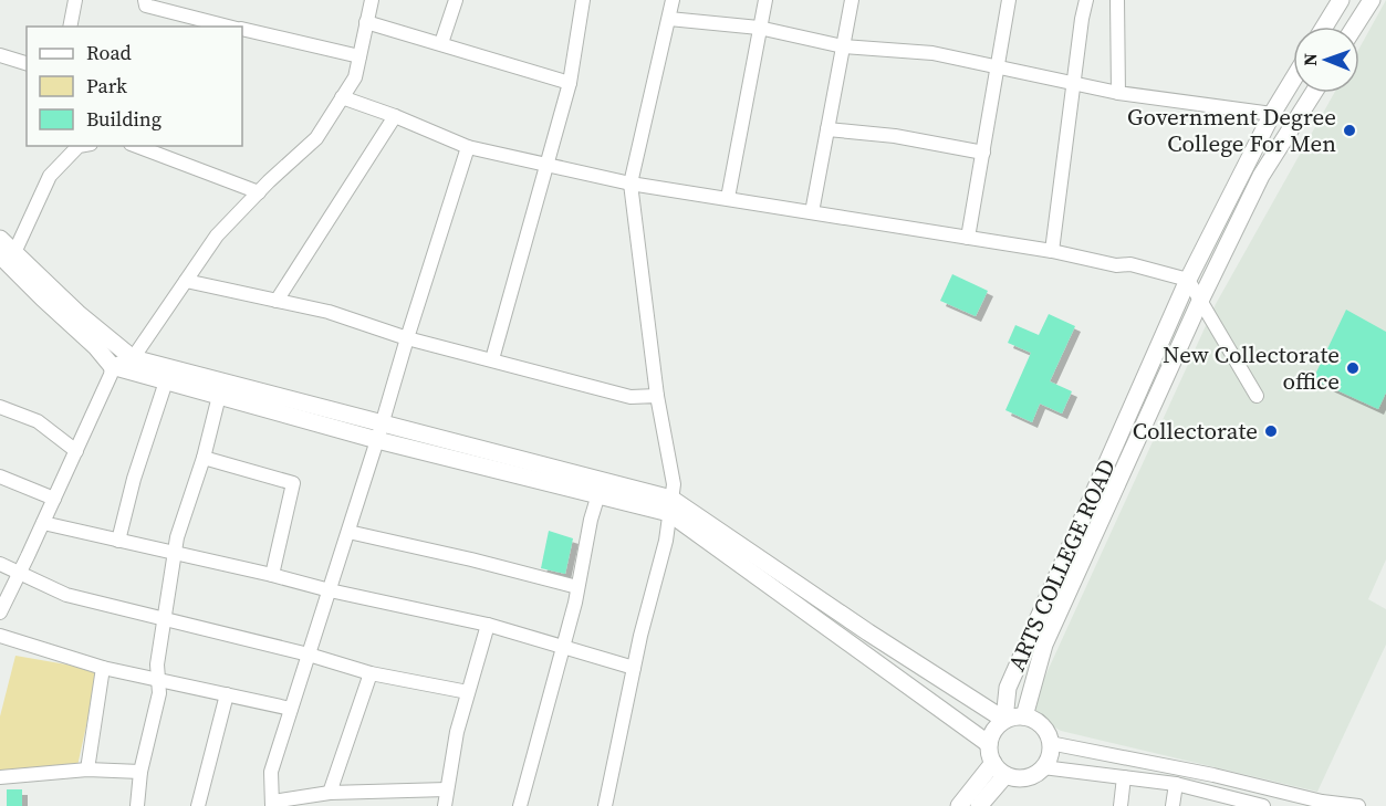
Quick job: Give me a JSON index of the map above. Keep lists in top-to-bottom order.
{
  "streets": {
    "main road": ["ARTS COLLEGE ROAD"]
  },
  "places": ["Government Degree College For Men", "New Collectorate office", "Collectorate"],
  "legend": ["Road", "Park", "Building"],
  "north": "left"
}
